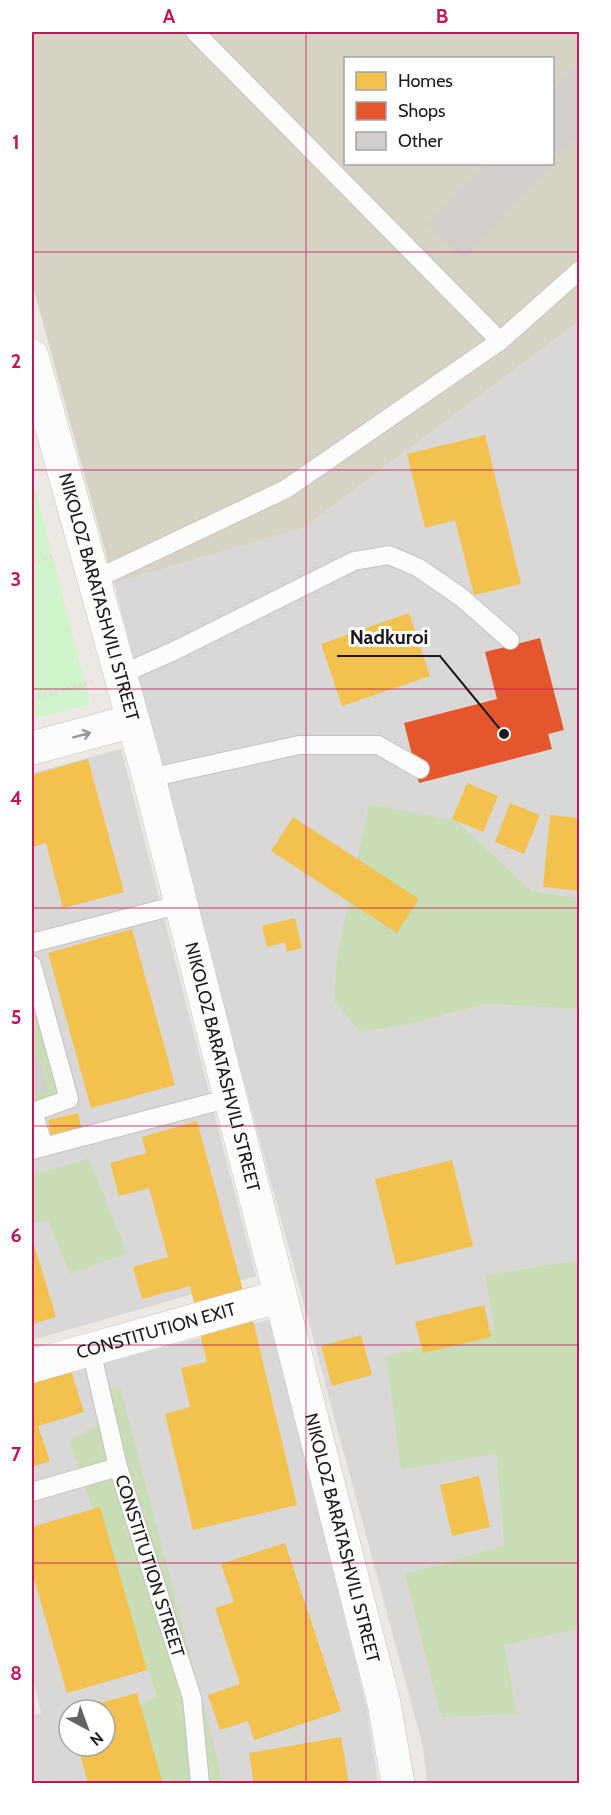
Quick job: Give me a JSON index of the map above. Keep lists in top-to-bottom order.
{
  "streets": {
    "street": ["NIKOLOZ BARATASHVILI STREET", "CONSTITUTION EXIT"],
    "lane": ["CONSTITUTION STREET"]
  },
  "crossings": [
    ["NIKOLOZ BARATASHVILI STREET", "CONSTITUTION EXIT"],
    ["CONSTITUTION EXIT", "CONSTITUTION STREET"]
  ],
  "places": ["Nadkuroi"],
  "legend": ["Homes", "Shops", "Other"],
  "north": "bottom right",
  "grid": {
    "columns": ["A", "B"],
    "rows": [
      "1",
      "2",
      "3",
      "4",
      "5",
      "6",
      "7",
      "8"
    ]
  }
}
